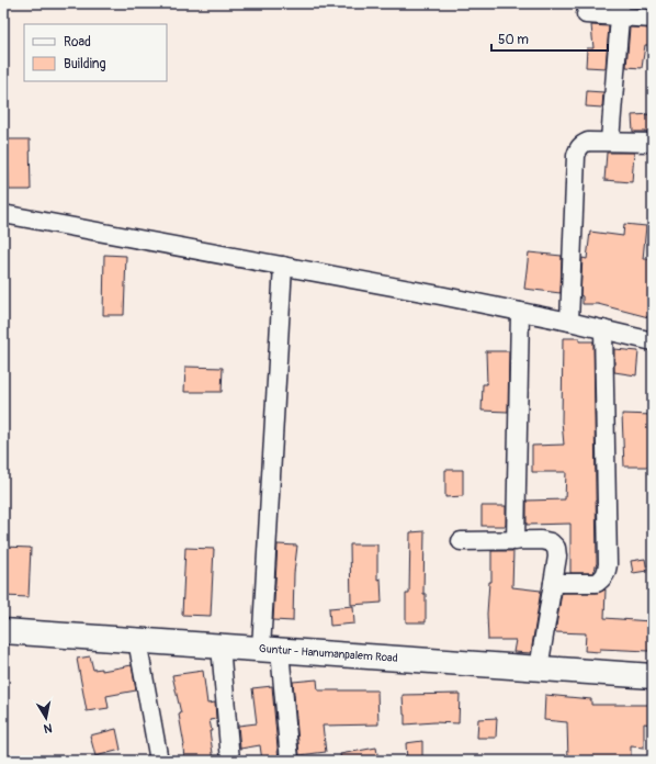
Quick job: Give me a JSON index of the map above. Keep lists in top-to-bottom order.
{
  "streets": {
    "main road": ["Guntur - Hanumanpalem Road"]
  },
  "legend": ["Road", "Building"],
  "scale_bar": "50 m",
  "north": "bottom"
}
